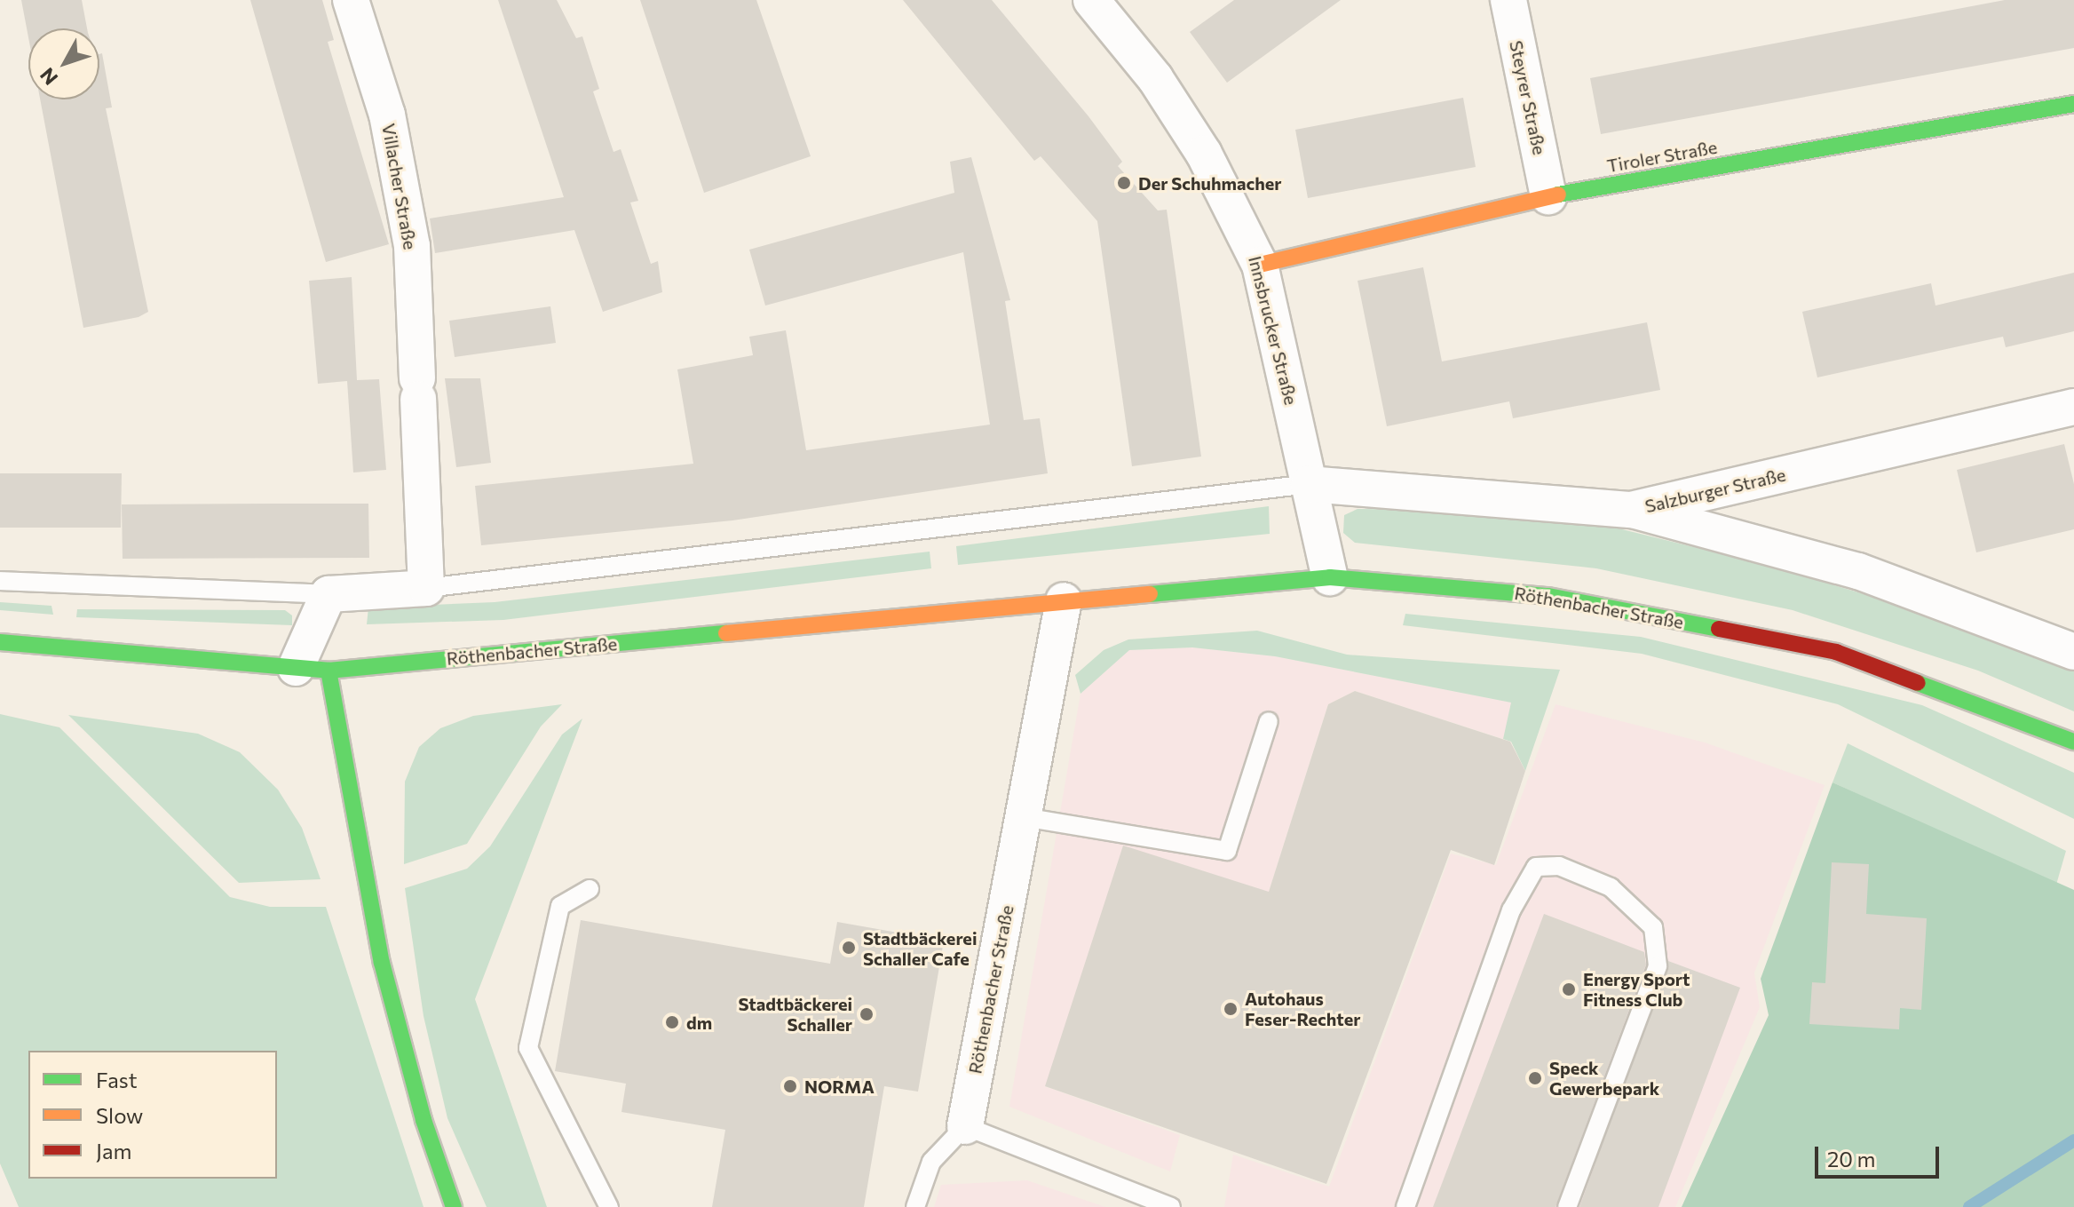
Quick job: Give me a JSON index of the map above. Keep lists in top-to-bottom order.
{
  "streets": {
    "main road": ["Tiroler Straße", "Röthenbacher Straße"],
    "street": [
      "Steyrer Straße",
      "Villacher Straße",
      "Innsbrucker Straße",
      "Salzburger Straße"
    ]
  },
  "crossings": [
    ["Steyrer Straße", "Tiroler Straße"],
    ["Tiroler Straße", "Innsbrucker Straße"],
    ["Innsbrucker Straße", "Salzburger Straße"],
    ["Innsbrucker Straße", "Röthenbacher Straße"]
  ],
  "places": [
    "Der Schuhmacher",
    "Stadtbäckerei Schaller Cafe",
    "Energy Sport Fitness Club",
    "Autohaus Feser-Rechter",
    "Stadtbäckerei Schaller",
    "dm",
    "Speck Gewerbepark",
    "NORMA"
  ],
  "legend": ["Fast", "Slow", "Jam"],
  "scale_bar": "20 m",
  "north": "bottom left"
}
